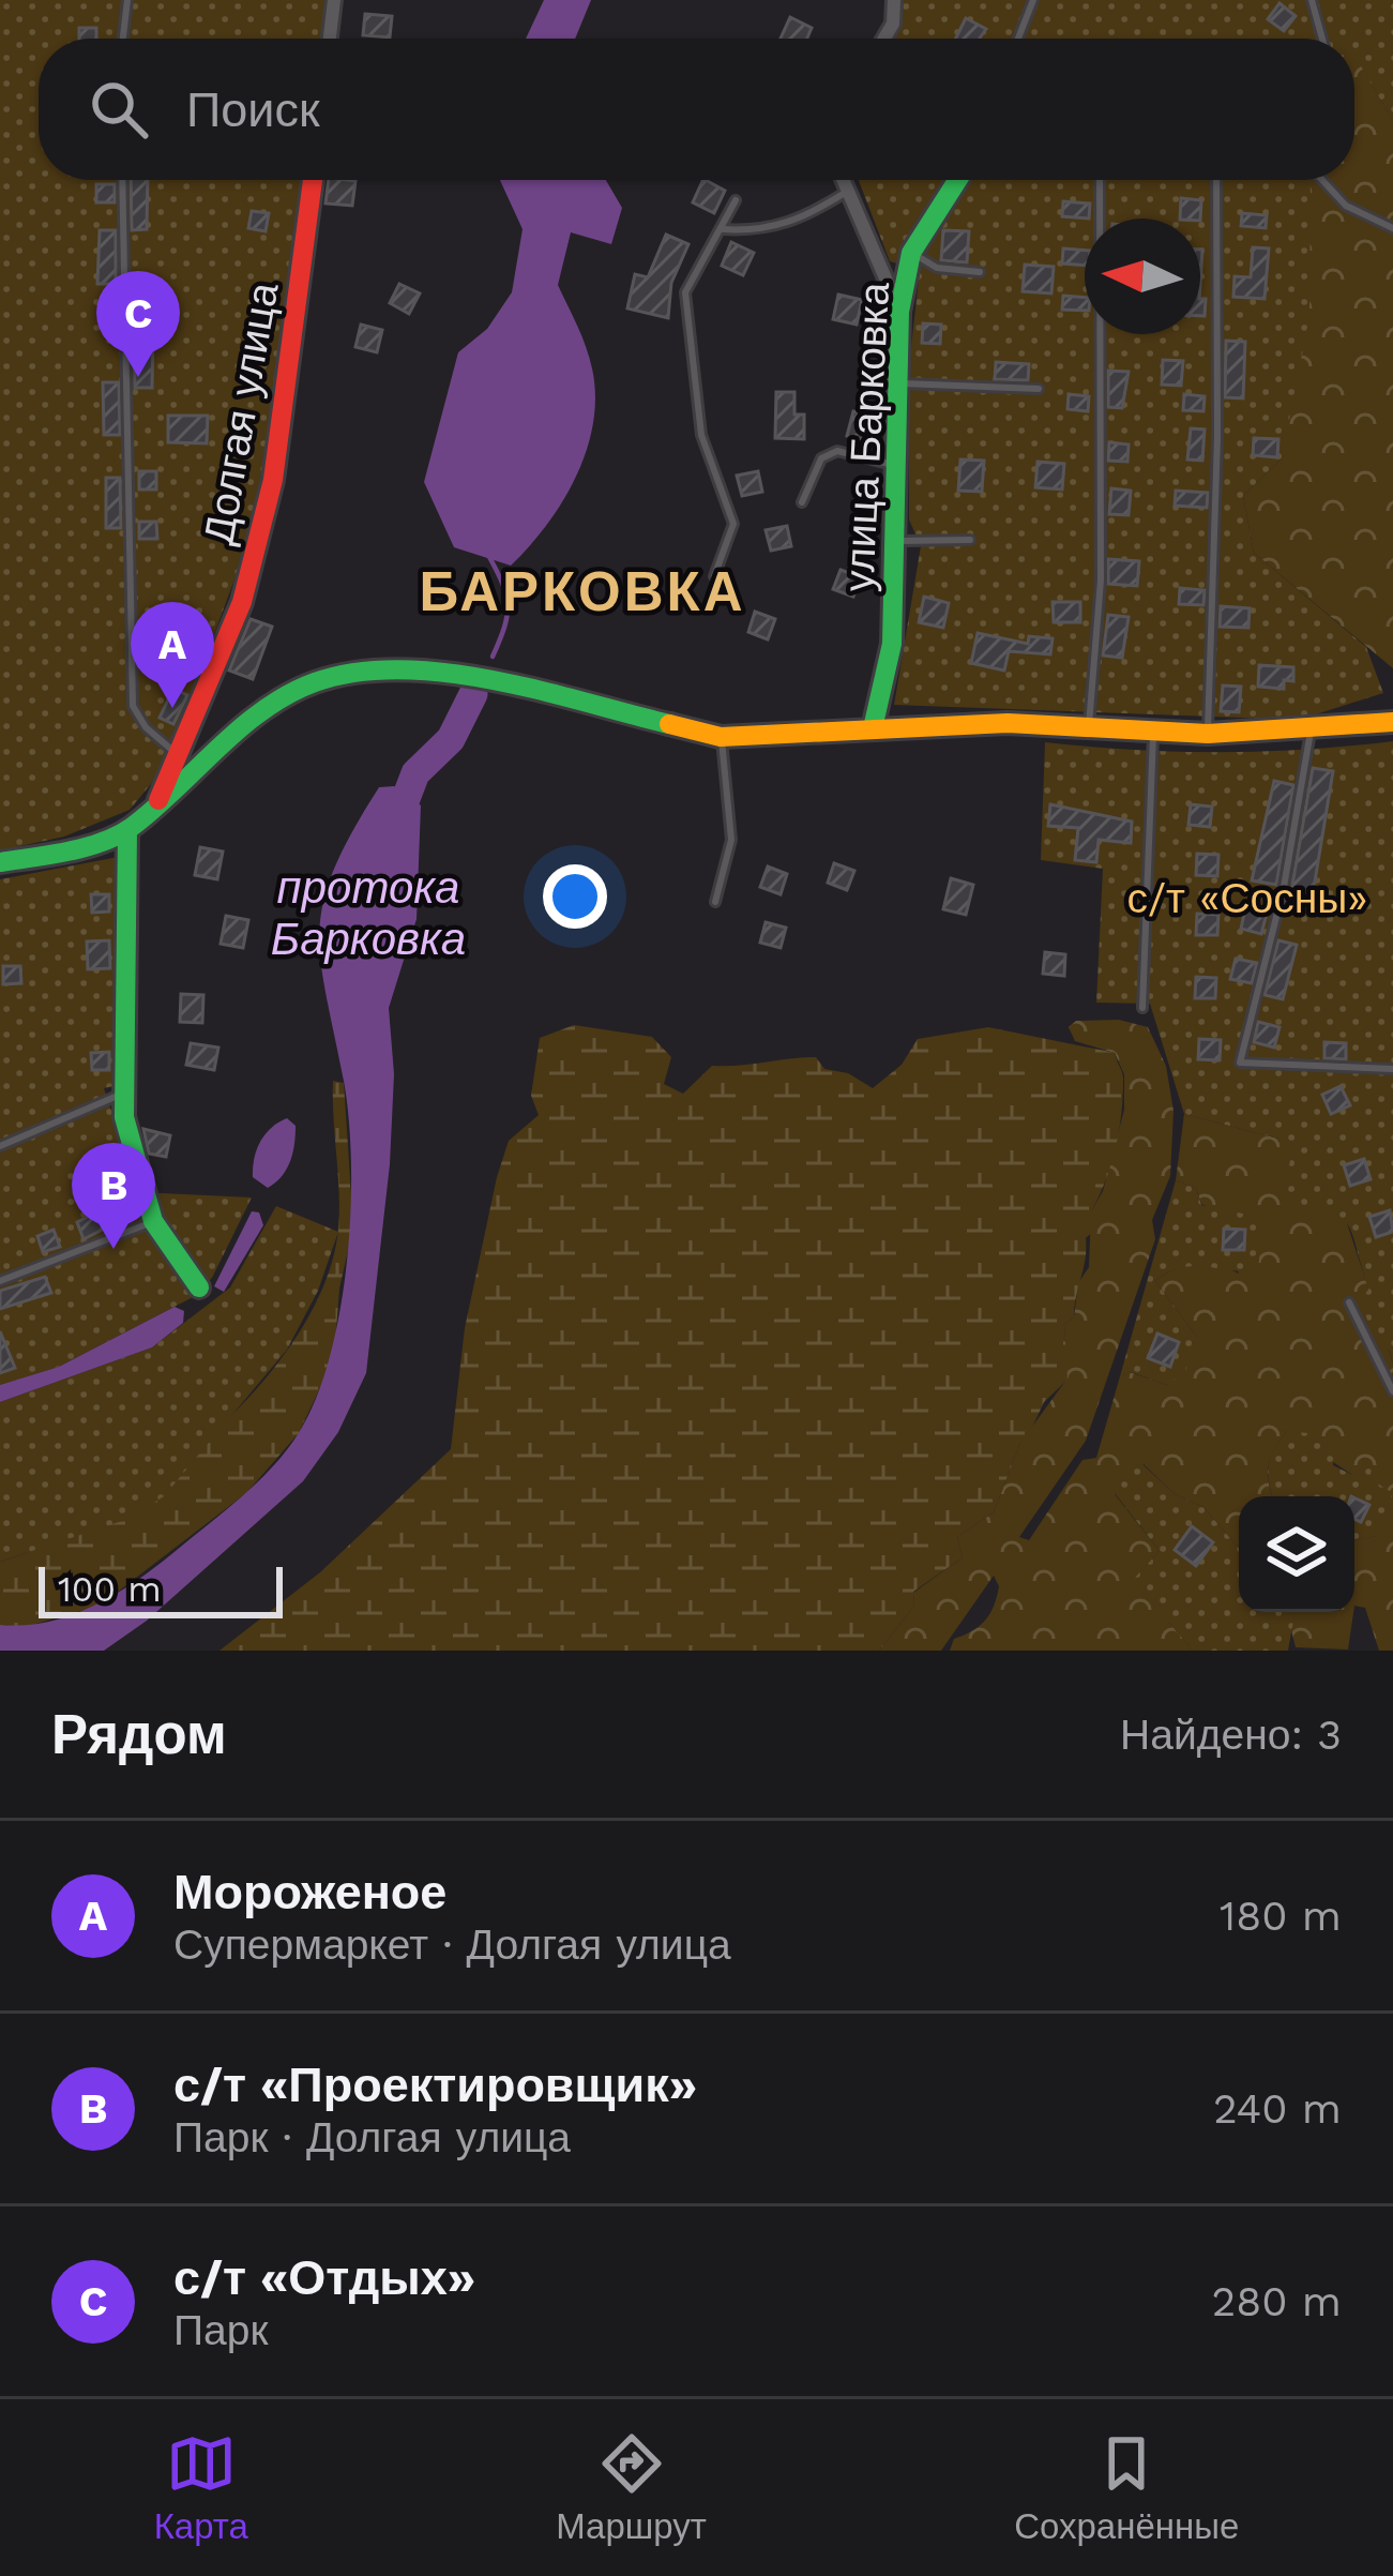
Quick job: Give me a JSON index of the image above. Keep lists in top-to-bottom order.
{
  "streets": {
    "street": ["Долгая улица", "улица Барковка"]
  },
  "districts": ["БАРКОВКА"],
  "water": ["протока Барковка"],
  "parks": ["с/т «Сосны»"],
  "scale_bar": "100 m",
  "north": "left",
  "page": {
    "search": "Поиск",
    "pins": ["C", "A", "B"],
    "scale": "100 m",
    "heading": ["Рядом", "Найдено: 3"],
    "list": [
      {
        "mark": "A",
        "name": "Мороженое",
        "note": "Супермаркет · Долгая улица",
        "value": "180 m"
      },
      {
        "mark": "B",
        "name": "с/т «Проектировщик»",
        "note": "Парк · Долгая улица",
        "value": "240 m"
      },
      {
        "mark": "C",
        "name": "с/т «Отдых»",
        "note": "Парк",
        "value": "280 m"
      }
    ],
    "nav": ["Карта", "Маршрут", "Сохранённые"]
  }
}
